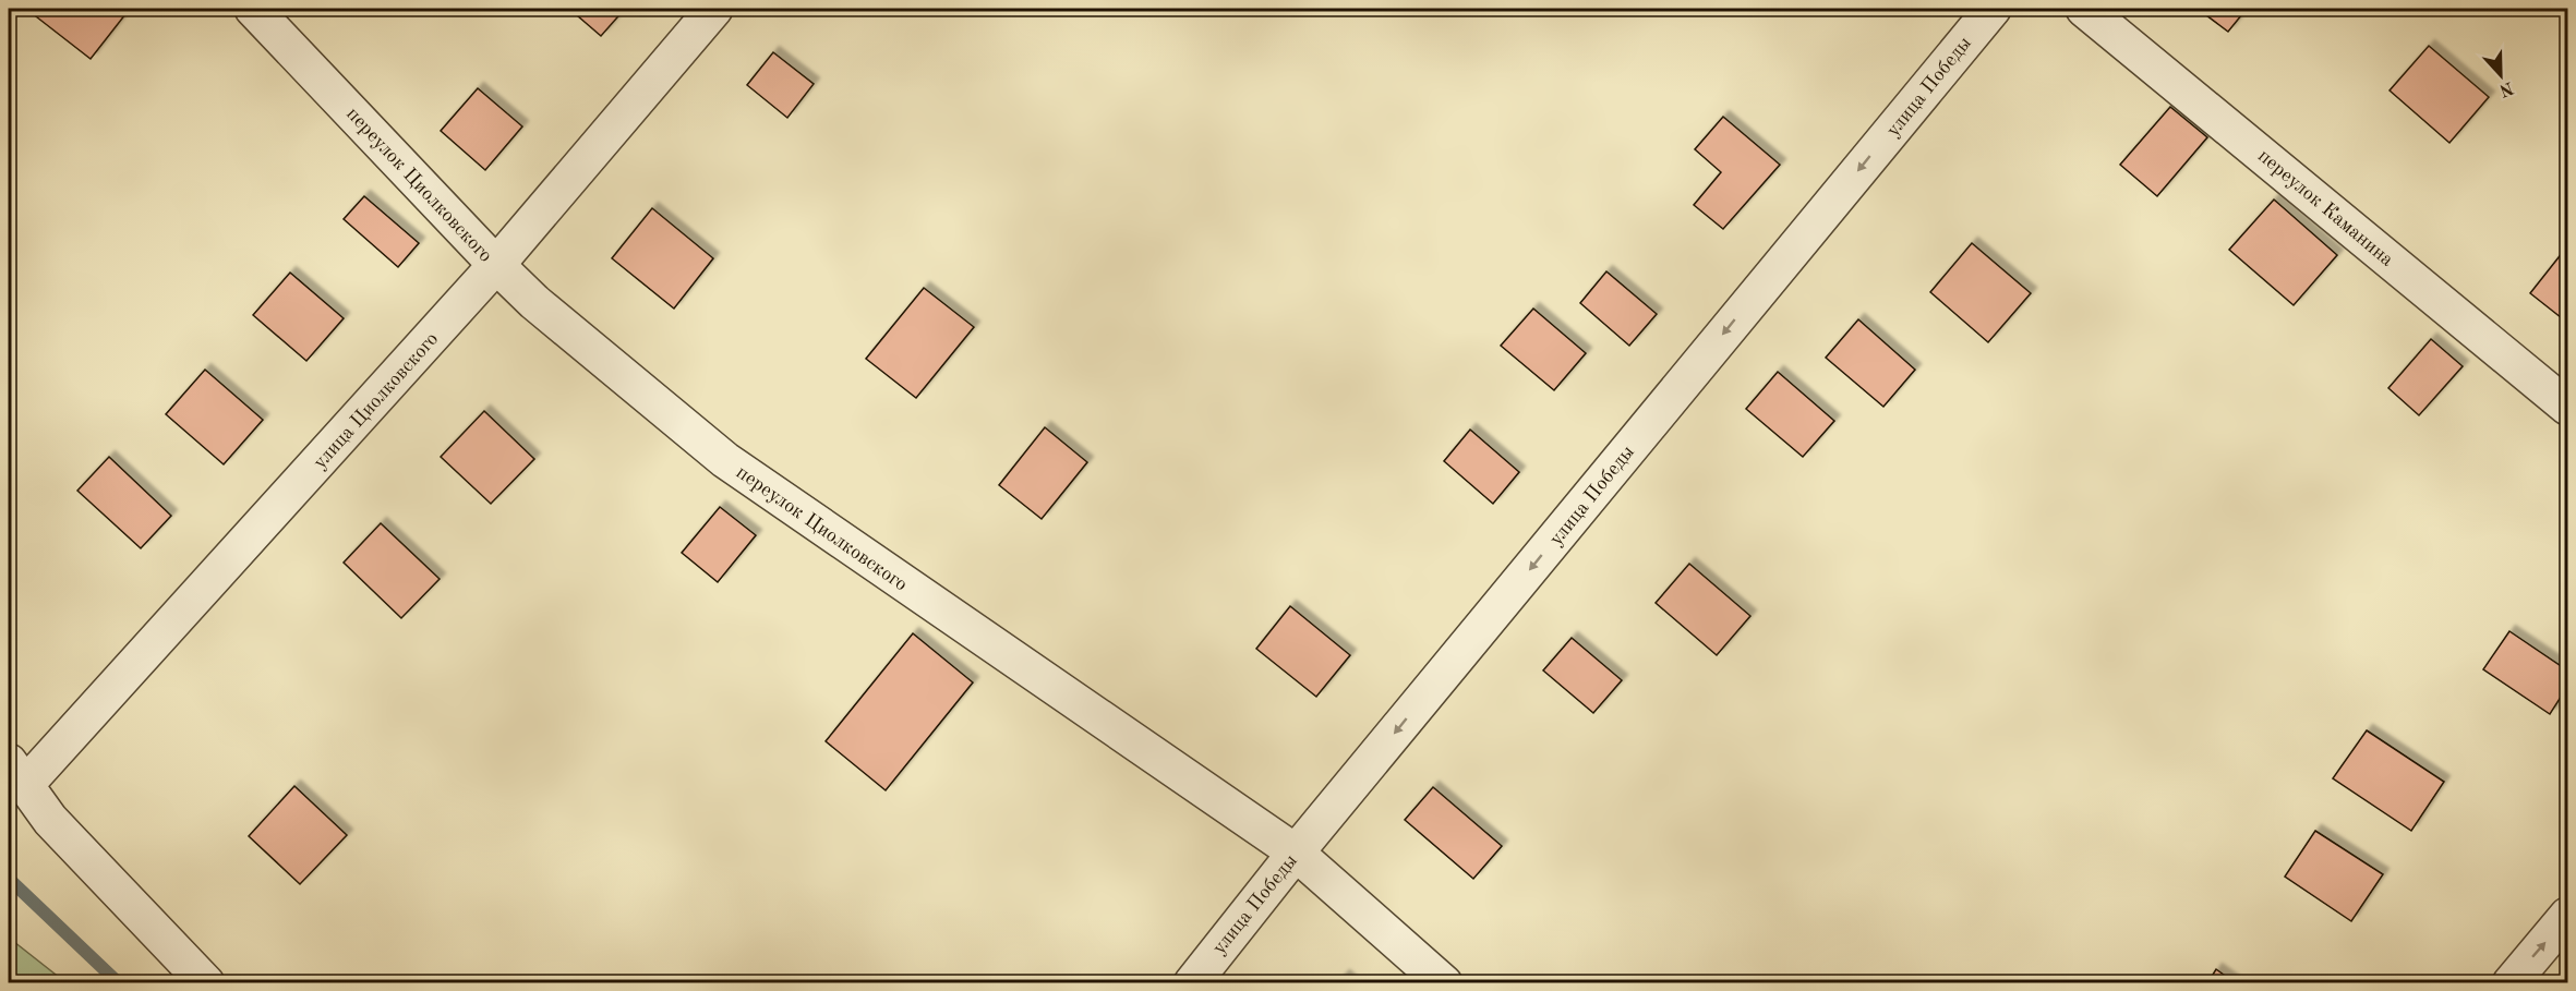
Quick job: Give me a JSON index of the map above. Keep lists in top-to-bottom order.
{
  "streets": {
    "street": [
      "улица Победы",
      "переулок Циолковского",
      "переулок Каманина",
      "улица Циолковского"
    ]
  },
  "crossings": [
    ["улица Победы", "переулок Циолковского"],
    ["переулок Циолковского", "улица Циолковского"]
  ],
  "one_way": ["улица Победы"],
  "north": "bottom"
}
